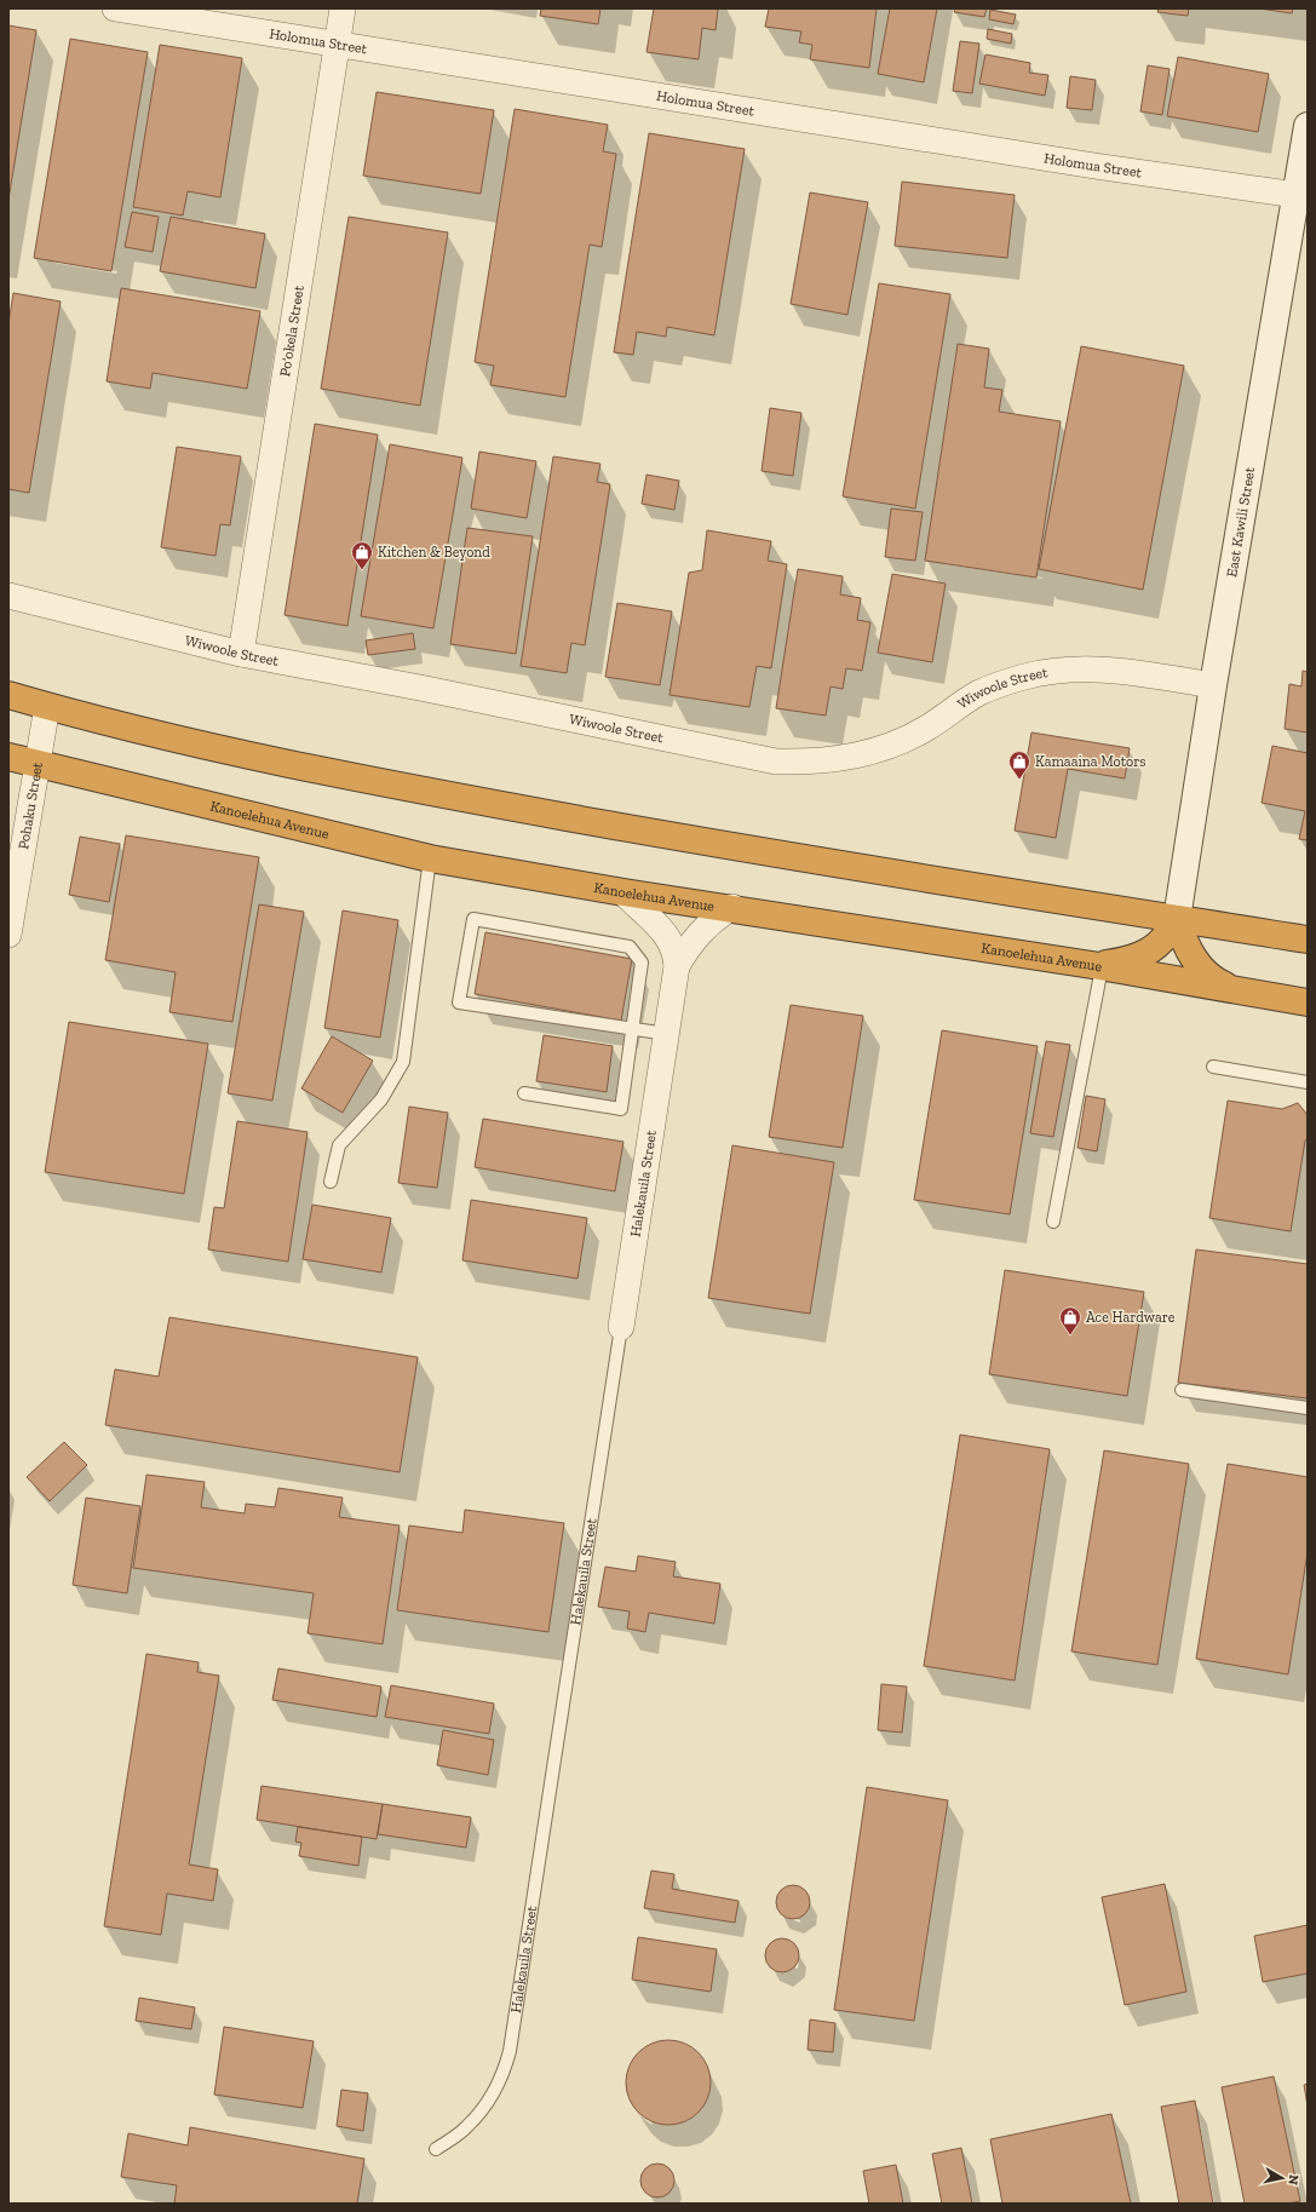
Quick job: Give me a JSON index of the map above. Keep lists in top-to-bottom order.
{
  "streets": {
    "highway": ["Kanoelehua Avenue"],
    "street": [
      "Holomua Street",
      "Po‘okela Street",
      "East Kawili Street",
      "Wiwoole Street",
      "Pohaku Street",
      "Halekauila Street"
    ]
  },
  "crossings": [
    ["Holomua Street", "Po‘okela Street"],
    ["Holomua Street", "East Kawili Street"],
    ["Po‘okela Street", "Wiwoole Street"],
    ["East Kawili Street", "Wiwoole Street"],
    ["Pohaku Street", "Kanoelehua Avenue"],
    ["Kanoelehua Avenue", "Halekauila Street"]
  ],
  "places": {
    "shop": ["Kitchen & Beyond", "Kamaaina Motors", "Ace Hardware"]
  },
  "north": "right"
}
